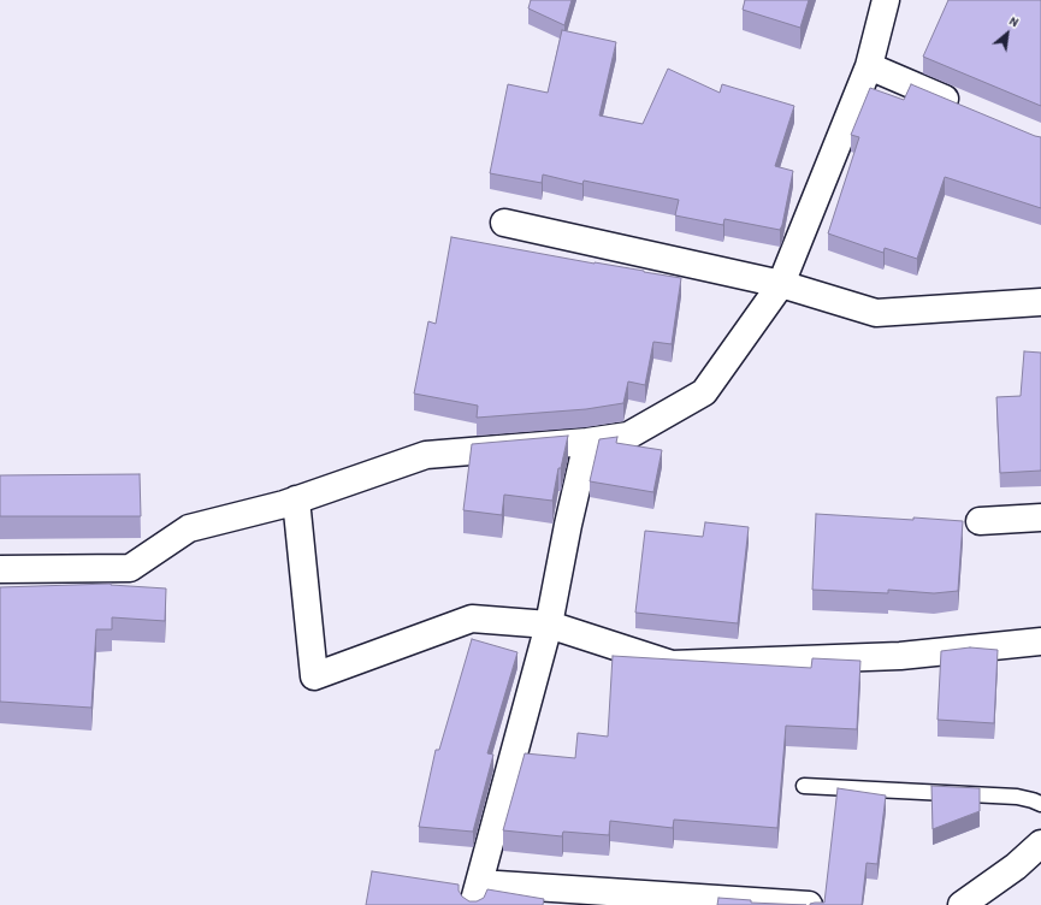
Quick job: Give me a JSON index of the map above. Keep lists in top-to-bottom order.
{
  "north": "top right"
}
